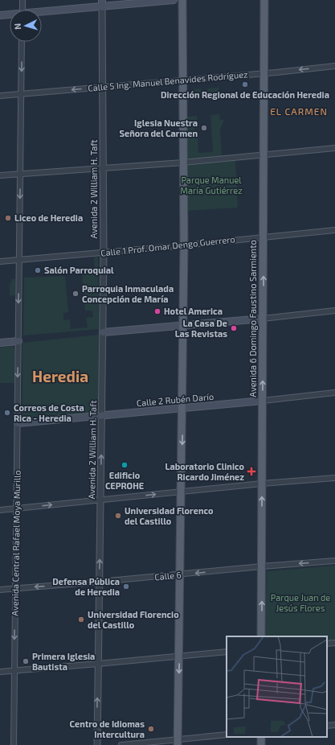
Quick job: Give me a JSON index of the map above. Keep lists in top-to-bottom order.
{
  "streets": {
    "main road": ["Avenida 2 William H. Taft", "Avenida 6 Domingo Faustino Sarmiento", "Calle 2 Rubén Darío"],
    "street": [
      "Calle 5 Ing. Manuel Benavides Rodríguez",
      "Calle 1 Prof. Omar Dengo Guerrero",
      "Avenida Central Rafael Moya Murillo",
      "Calle 6"
    ]
  },
  "crossings": [
    ["Calle 5 Ing. Manuel Benavides Rodríguez", "Avenida 2 William H. Taft"],
    ["Calle 5 Ing. Manuel Benavides Rodríguez", "Avenida 6 Domingo Faustino Sarmiento"],
    ["Calle 5 Ing. Manuel Benavides Rodríguez", "Avenida Central Rafael Moya Murillo"],
    ["Avenida 2 William H. Taft", "Calle 1 Prof. Omar Dengo Guerrero"],
    ["Avenida 2 William H. Taft", "Calle 2 Rubén Darío"],
    ["Avenida 2 William H. Taft", "Calle 6"],
    ["Calle 1 Prof. Omar Dengo Guerrero", "Avenida 6 Domingo Faustino Sarmiento"],
    ["Calle 1 Prof. Omar Dengo Guerrero", "Avenida Central Rafael Moya Murillo"],
    ["Avenida 6 Domingo Faustino Sarmiento", "Calle 2 Rubén Darío"],
    ["Avenida 6 Domingo Faustino Sarmiento", "Calle 6"],
    ["Calle 2 Rubén Darío", "Avenida Central Rafael Moya Murillo"],
    ["Avenida Central Rafael Moya Murillo", "Calle 6"]
  ],
  "one_way": [
    "Calle 5 Ing. Manuel Benavides Rodríguez",
    "Avenida 6 Domingo Faustino Sarmiento",
    "Avenida Central Rafael Moya Murillo",
    "Calle 6"
  ],
  "districts": ["EL CARMEN", "Heredia"],
  "parks": ["Parque Manuel María Gutiérrez", "Parque Juan de Jesús Flores"],
  "places": {
    "other": [
      "Dirección Regional de Educación Heredia",
      "Iglesia Nuestra Señora del Carmen",
      "Liceo de Heredia",
      "Salón Parroquial",
      "Parroquia Inmaculada Concepción de María",
      "Hotel America",
      "La Casa De Las Revistas",
      "Correos de Costa Rica - Heredia",
      "Edificio CEPROHE",
      "Universidad Florenco del Castillo",
      "Defensa Pública de Heredia",
      "Universidad Florencio del Castillo",
      "Primera Iglesia Bautista",
      "Centro de Idiomas Intercultura"
    ],
    "health": ["Laboratorio Clinico Ricardo Jiménez"]
  },
  "north": "left"
}
